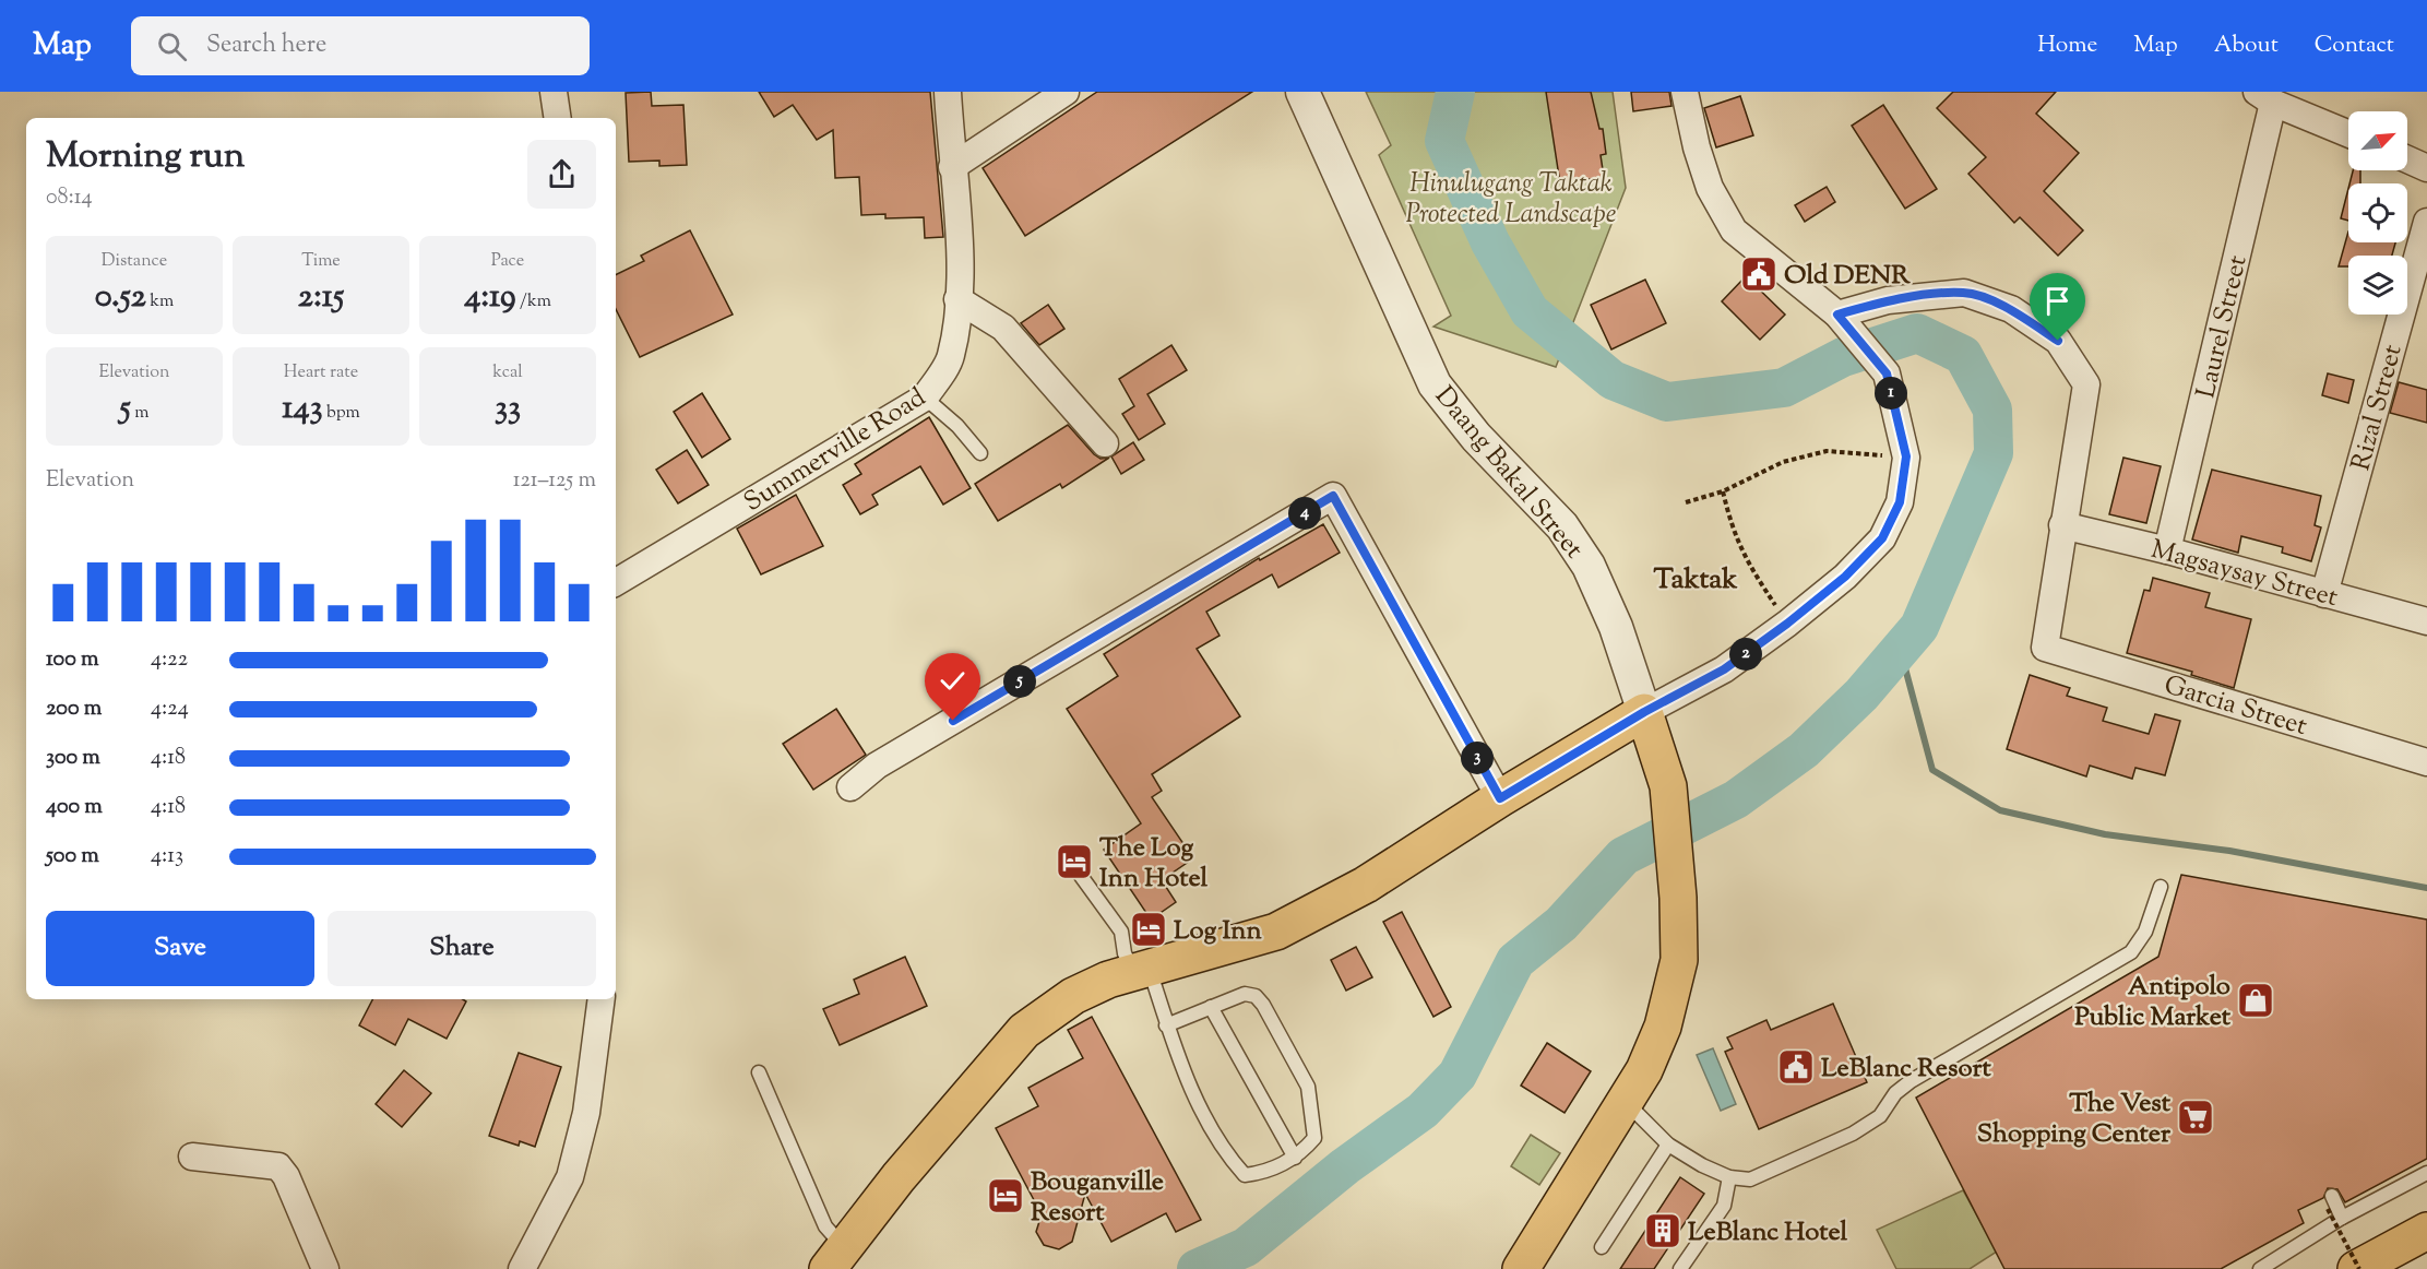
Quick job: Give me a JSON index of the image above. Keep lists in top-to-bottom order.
{
  "streets": {
    "street": [
      "Laurel Street",
      "Rizal Street",
      "Summerville Road",
      "Daang Bakal Street",
      "Magsaysay Street",
      "Garcia Street"
    ]
  },
  "crossings": [
    ["Laurel Street", "Magsaysay Street"],
    ["Rizal Street", "Magsaysay Street"],
    ["Magsaysay Street", "Garcia Street"]
  ],
  "districts": ["Taktak"],
  "parks": ["Hinulugang Taktak Protected Landscape"],
  "places": {
    "public building": ["Old DENR", "LeBlanc Resort"],
    "hotel": ["The Log Inn Hotel", "Log Inn", "Bouganville Resort"],
    "shop": ["Antipolo Public Market"],
    "supermarket": ["The Vest Shopping Center"],
    "building": ["LeBlanc Hotel"]
  },
  "north": "top right",
  "page": {
    "header": "Map",
    "search": "Search here",
    "nav": [
      "Home",
      "Map",
      "About",
      "Contact"
    ],
    "heading": ["Morning run", "08:14"],
    "stats": [
      ["Distance", "0.52 km"],
      ["Time", "2:15"],
      ["Pace", "4:19 /km"],
      ["Elevation", "5 m"],
      ["Heart rate", "143 bpm"],
      ["kcal", "33"]
    ],
    "pins": [
      "1",
      "4",
      "2",
      "5",
      "3"
    ],
    "chart": ["Elevation", "121–125 m"],
    "list": [
      {
        "name": "100 m",
        "note": "4:22"
      },
      {
        "name": "200 m",
        "note": "4:24"
      },
      {
        "name": "300 m",
        "note": "4:18"
      },
      {
        "name": "400 m",
        "note": "4:18"
      },
      {
        "name": "500 m",
        "note": "4:13"
      }
    ],
    "buttons": ["Save", "Share"]
  }
}
